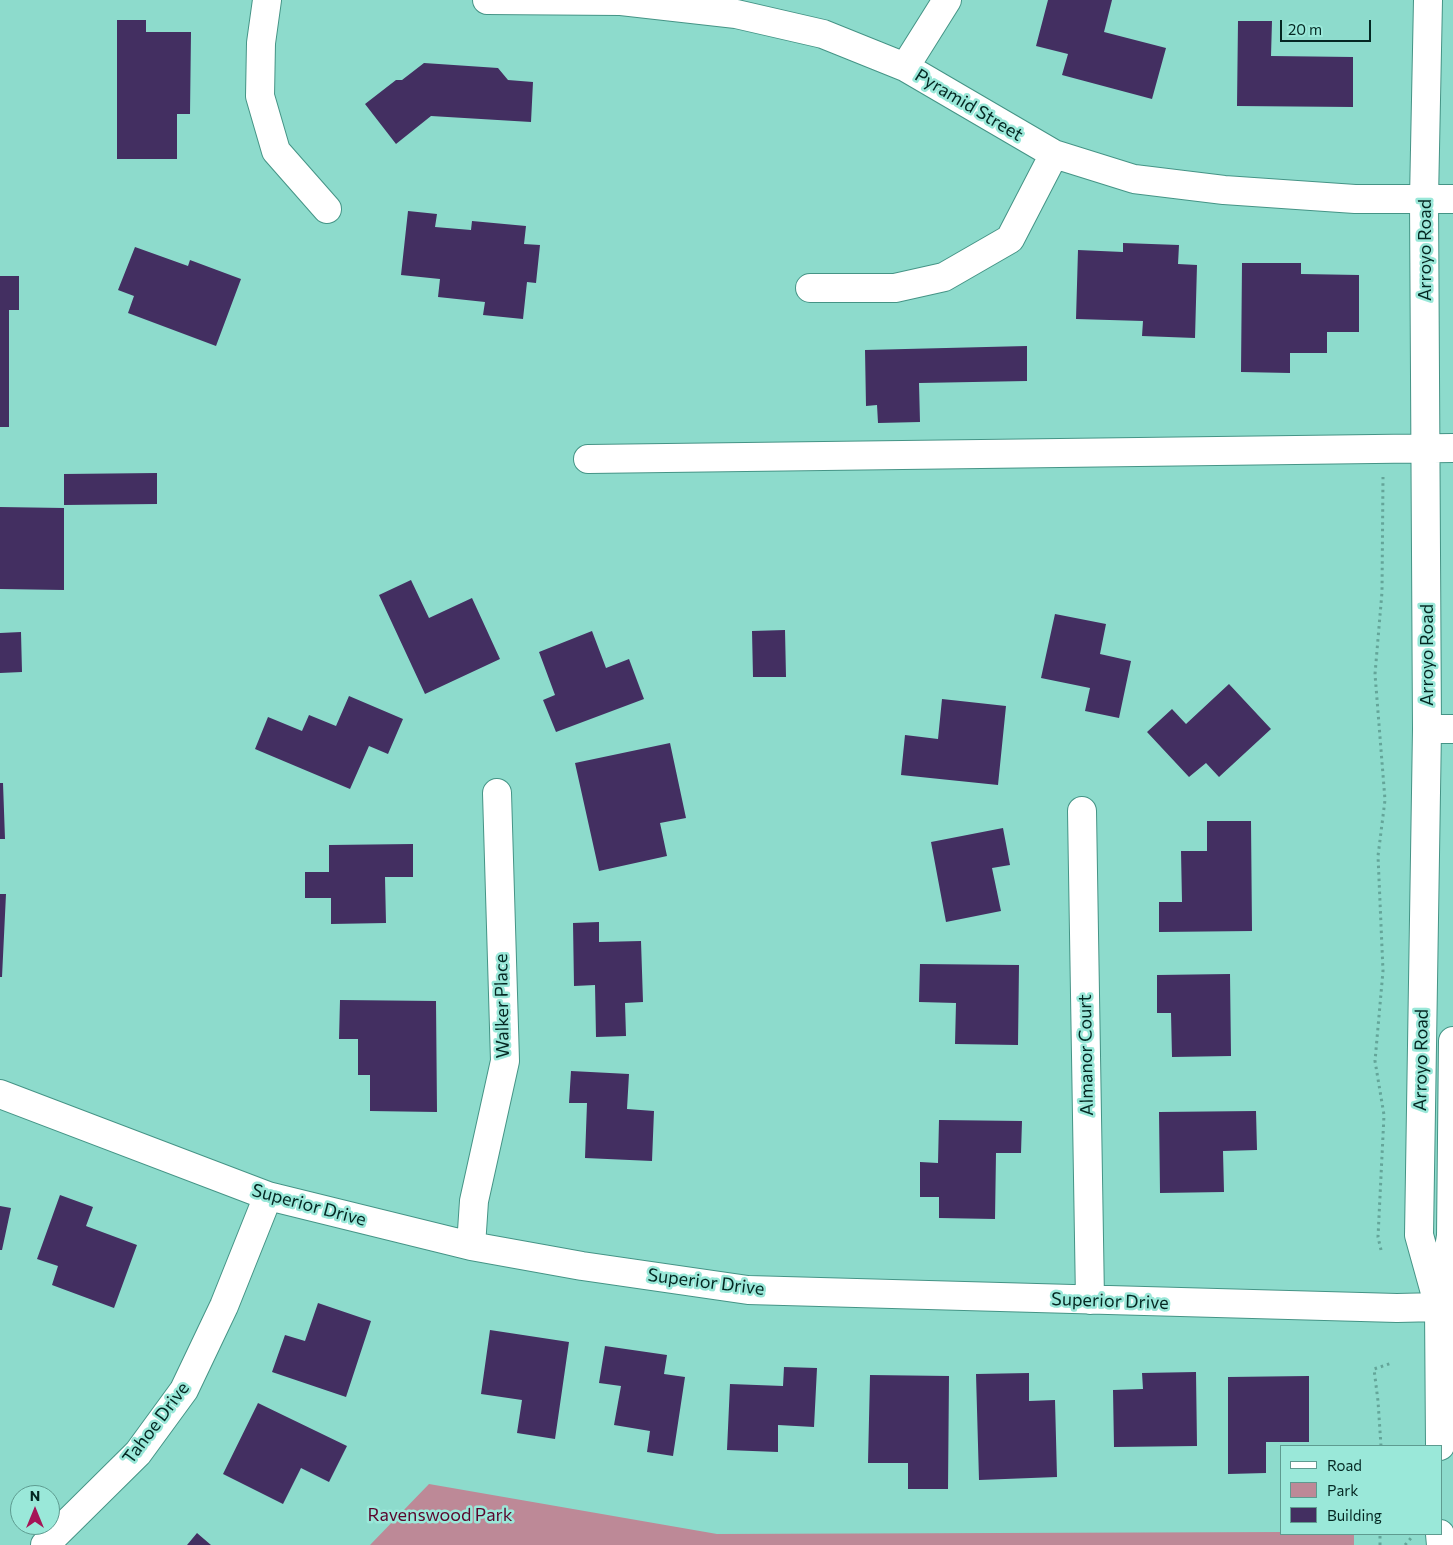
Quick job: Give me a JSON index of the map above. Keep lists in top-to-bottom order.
{
  "streets": {
    "street": [
      "Pyramid Street",
      "Arroyo Road",
      "Walker Place",
      "Almanor Court",
      "Superior Drive",
      "Tahoe Drive"
    ]
  },
  "crossings": [
    ["Pyramid Street", "Arroyo Road"],
    ["Arroyo Road", "Superior Drive"],
    ["Walker Place", "Superior Drive"],
    ["Almanor Court", "Superior Drive"],
    ["Superior Drive", "Tahoe Drive"]
  ],
  "parks": ["Ravenswood Park"],
  "legend": ["Road", "Park", "Building"],
  "scale_bar": "20 m",
  "north": "top"
}
